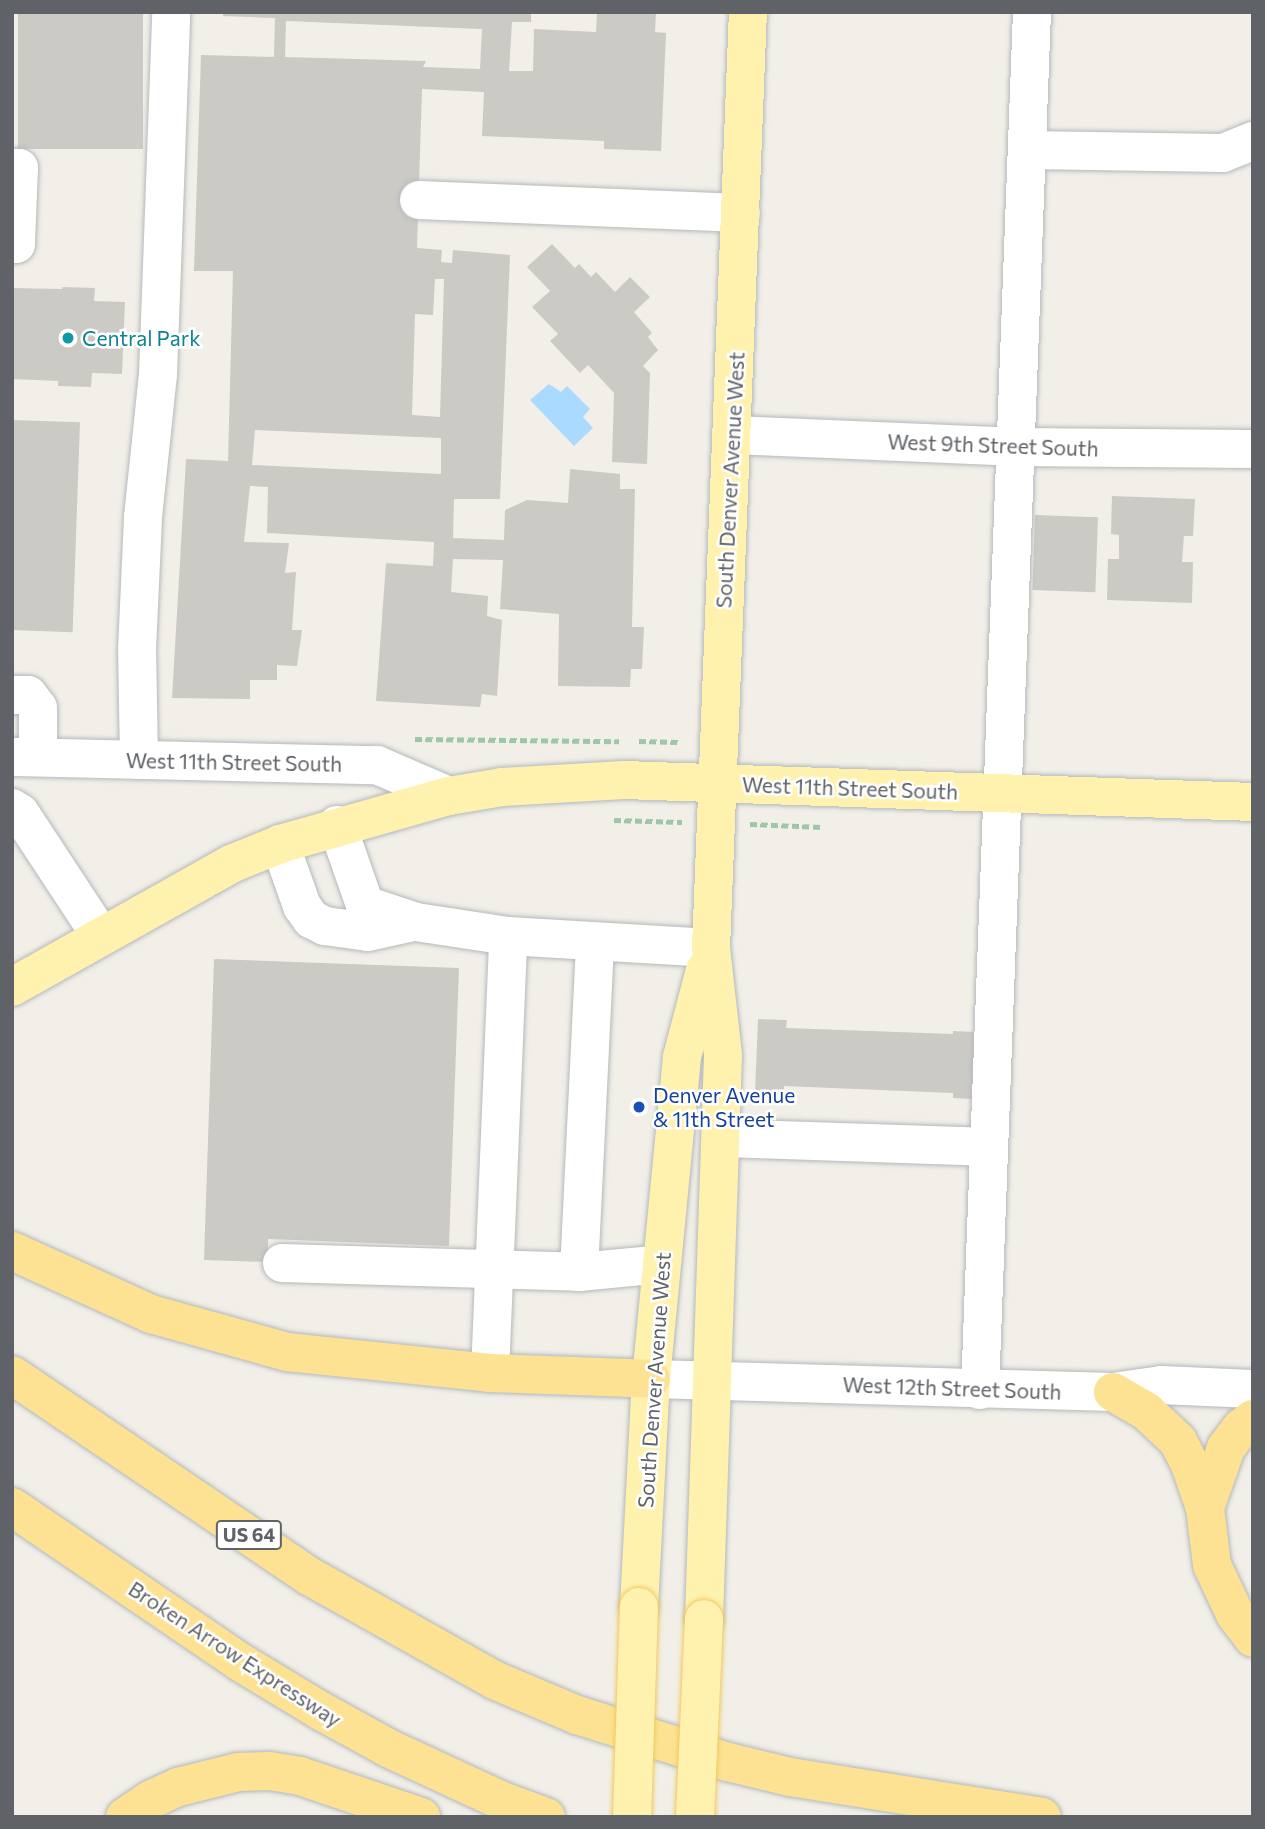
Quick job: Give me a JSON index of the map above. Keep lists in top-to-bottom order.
{
  "streets": {
    "highway": ["US 64", "Broken Arrow Expressway"],
    "main road": ["South Denver Avenue West", "West 11th Street South"],
    "street": ["West 9th Street South", "West 12th Street South"]
  },
  "crossings": [
    ["West 9th Street South", "South Denver Avenue West"],
    ["South Denver Avenue West", "West 11th Street South"],
    ["South Denver Avenue West", "West 12th Street South"]
  ],
  "places": ["Central Park", "Denver Avenue & 11th Street"]
}
